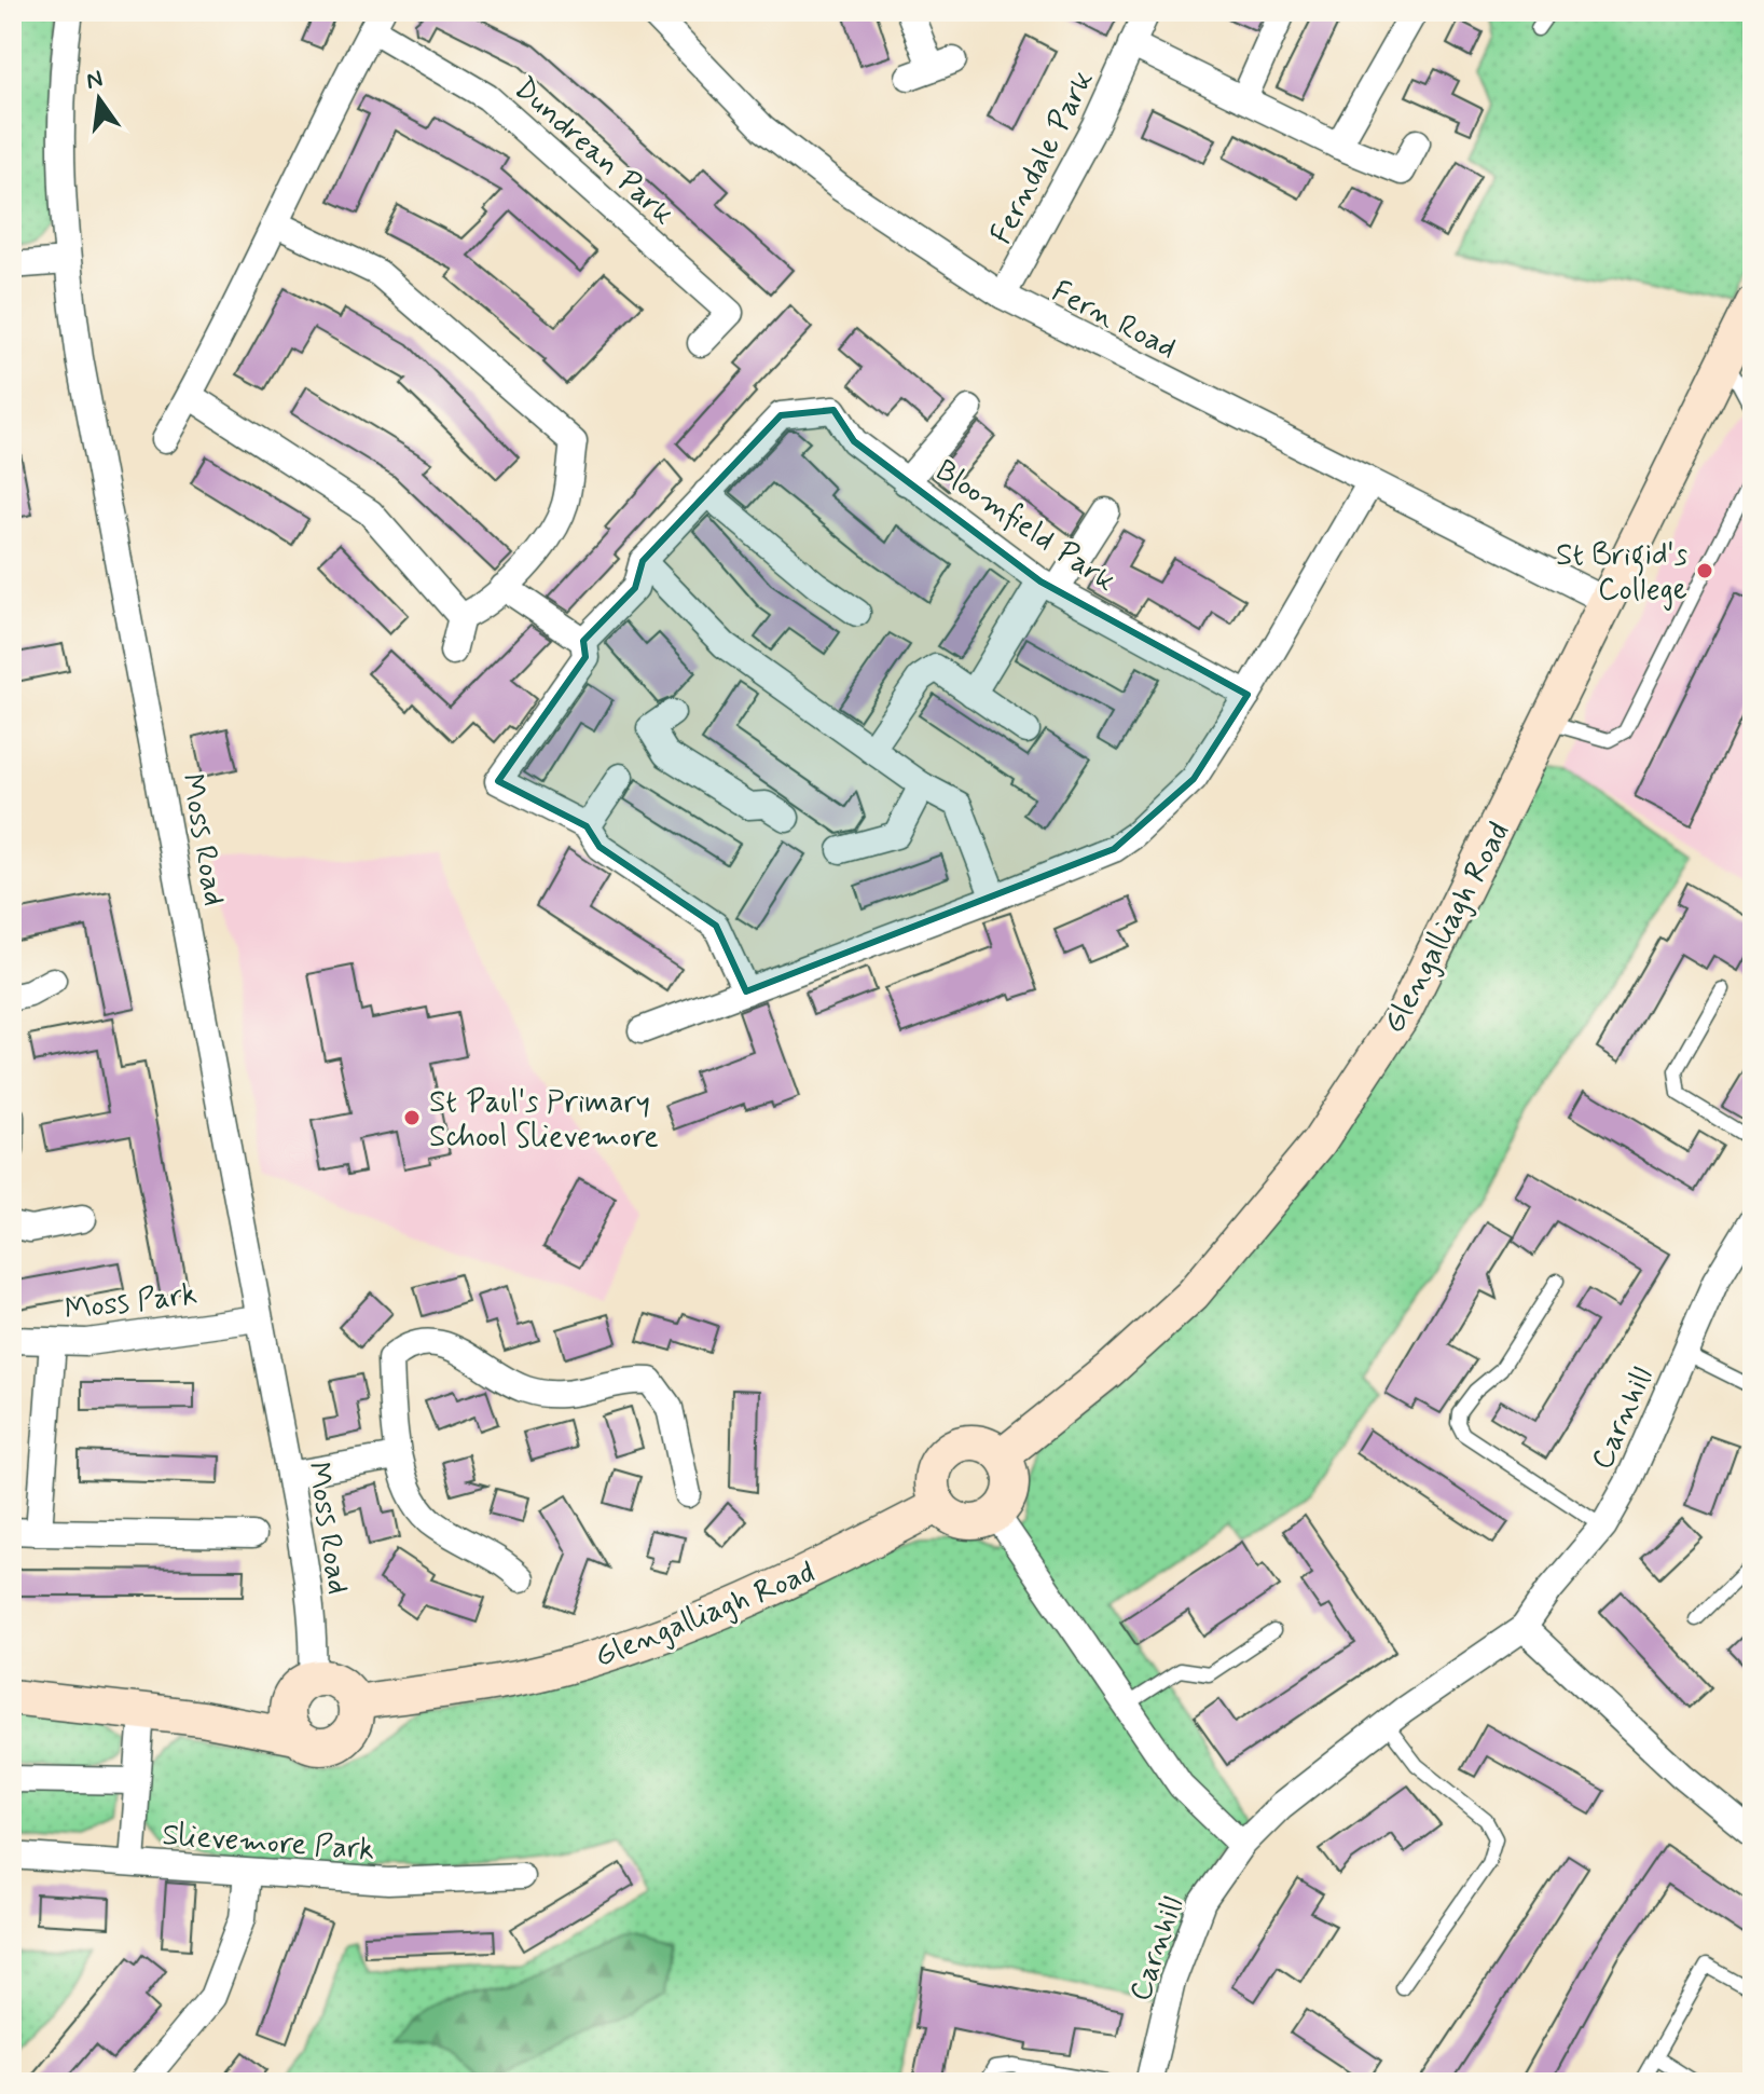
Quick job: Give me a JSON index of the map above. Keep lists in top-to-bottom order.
{
  "streets": {
    "main road": ["Glengalliagh Road"],
    "street": [
      "Dundrean Park",
      "Ferndale Park",
      "Fern Road",
      "Bloomfield Park",
      "Moss Road",
      "Moss Park",
      "Carnhill",
      "Slievemore Park"
    ]
  },
  "crossings": [
    ["Ferndale Park", "Fern Road"],
    ["Fern Road", "Glengalliagh Road"],
    ["Moss Road", "Glengalliagh Road"],
    ["Moss Road", "Moss Park"]
  ],
  "places": ["St Brigid's College", "St Paul's Primary School Slievemore"],
  "north": "top"
}
